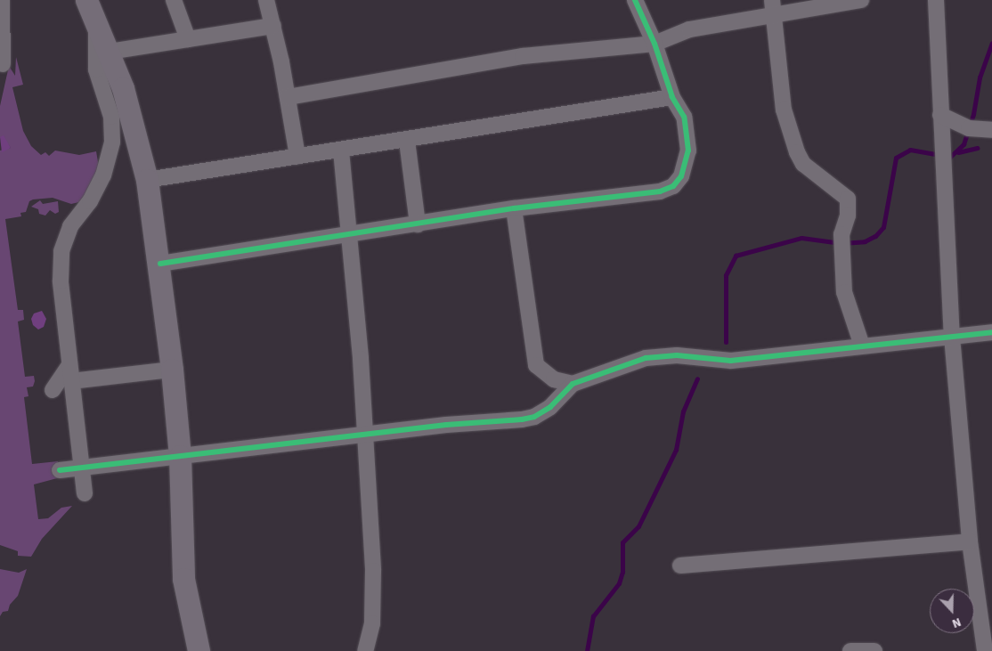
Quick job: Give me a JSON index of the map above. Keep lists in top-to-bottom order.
{
  "north": "bottom"
}
